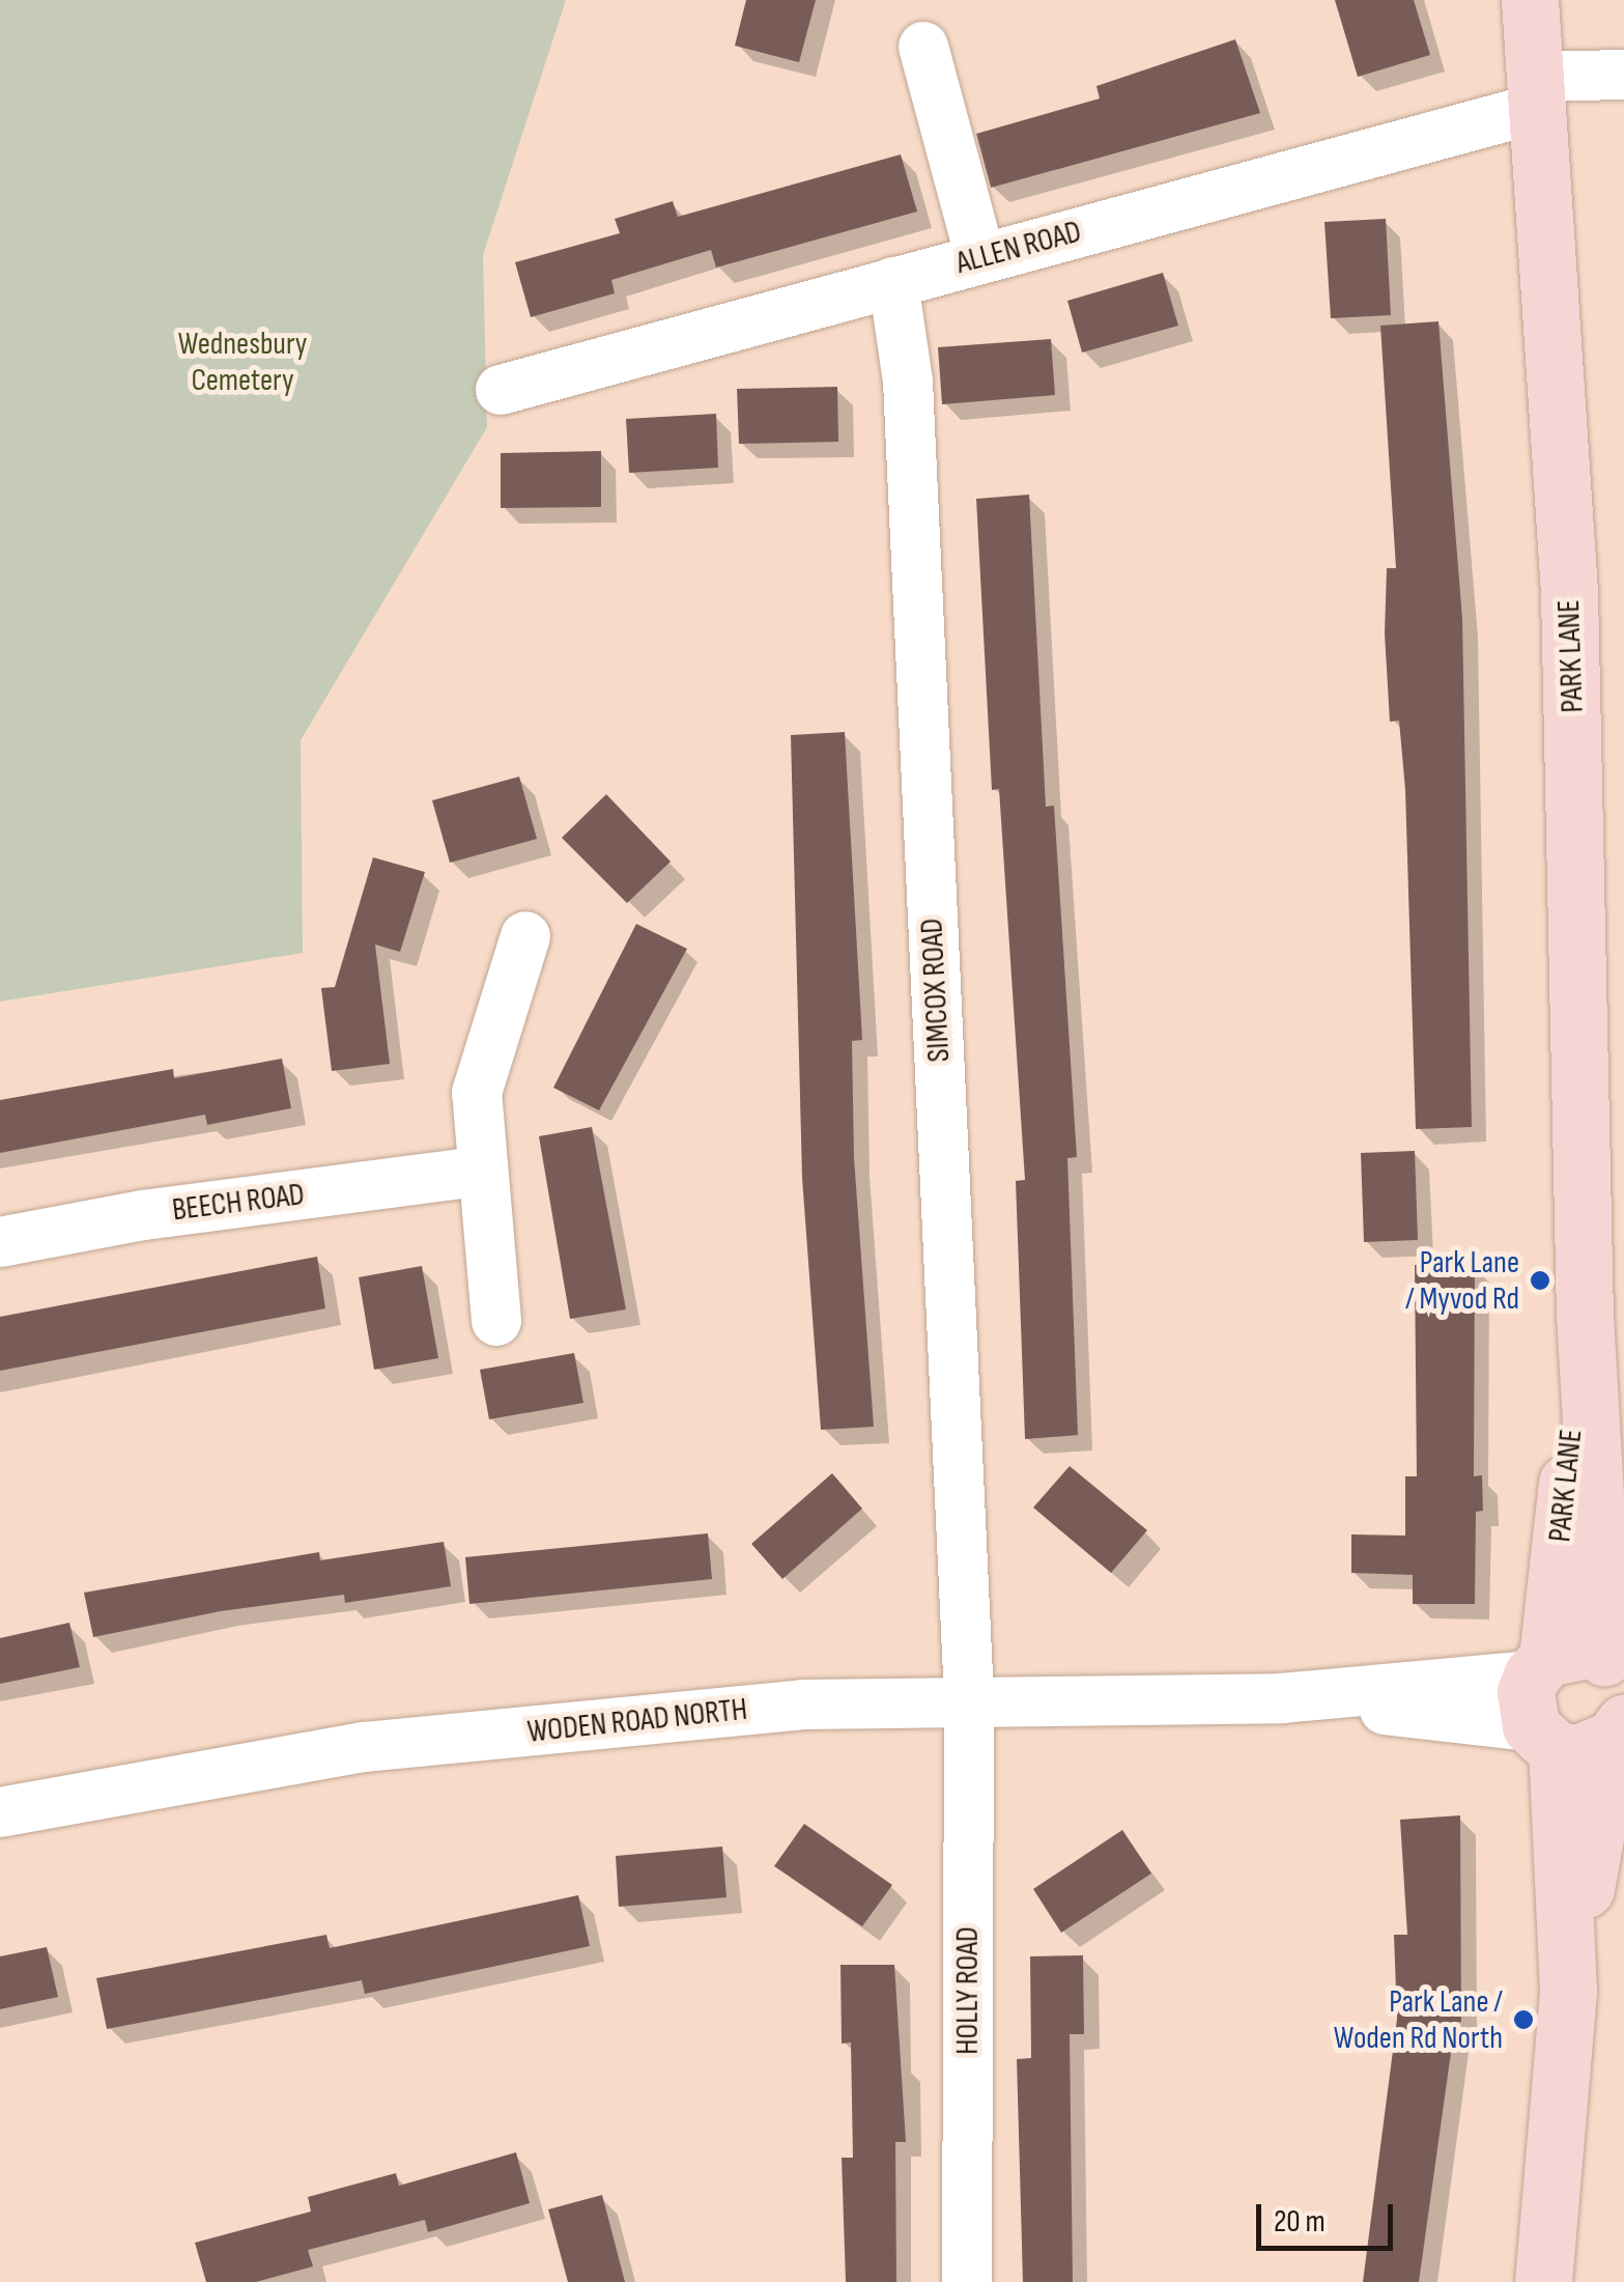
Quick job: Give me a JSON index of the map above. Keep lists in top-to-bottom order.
{
  "streets": {
    "main road": ["PARK LANE"],
    "street": [
      "ALLEN ROAD",
      "SIMCOX ROAD",
      "BEECH ROAD",
      "WODEN ROAD NORTH",
      "HOLLY ROAD"
    ]
  },
  "crossings": [
    ["ALLEN ROAD", "PARK LANE"],
    ["ALLEN ROAD", "SIMCOX ROAD"],
    ["PARK LANE", "WODEN ROAD NORTH"],
    ["SIMCOX ROAD", "WODEN ROAD NORTH"],
    ["SIMCOX ROAD", "HOLLY ROAD"],
    ["WODEN ROAD NORTH", "HOLLY ROAD"]
  ],
  "parks": ["Wednesbury Cemetery"],
  "places": ["Park Lane / Myvod Rd", "Park Lane / Woden Rd North"],
  "scale_bar": "20 m"
}
